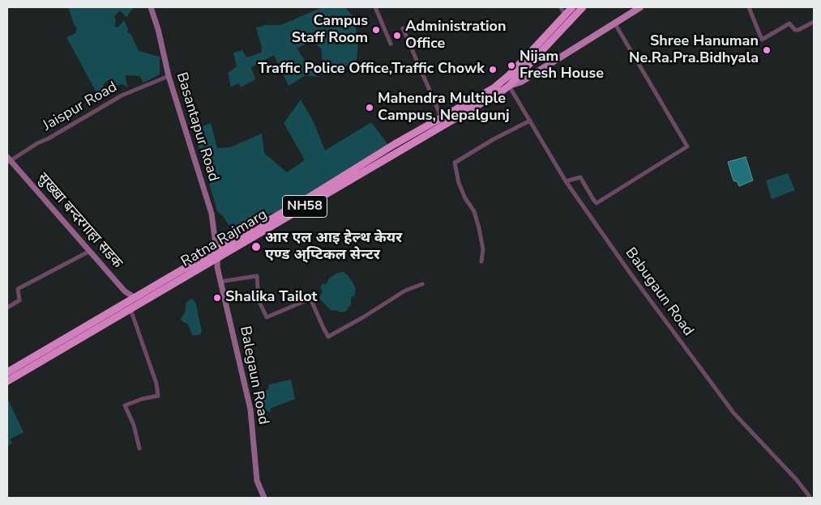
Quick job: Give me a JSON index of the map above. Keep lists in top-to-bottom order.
{
  "streets": {
    "highway": ["NH58", "Ratna Rajmarg"],
    "street": [
      "Jaispur Road",
      "Basantapur Road",
      "सुख्खा बन्दरगाहा सडक",
      "Babugaun Road",
      "Balegaun Road"
    ]
  },
  "crossings": [
    ["Jaispur Road", "Basantapur Road"],
    ["Jaispur Road", "सुख्खा बन्दरगाहा सडक"],
    ["Basantapur Road", "Ratna Rajmarg"],
    ["Basantapur Road", "Balegaun Road"],
    ["सुख्खा बन्दरगाहा सडक", "Ratna Rajmarg"],
    ["Ratna Rajmarg", "Babugaun Road"],
    ["Ratna Rajmarg", "Balegaun Road"]
  ],
  "places": [
    "Campus Staff Room",
    "Administration Office",
    "Shree Hanuman Ne.Ra.Pra.Bidhyala",
    "Nijam Fresh House",
    "Traffic Police Office,Traffic Chowk",
    "Mahendra Multiple Campus, Nepalgunj",
    "आर एल आइ हेल्थ केयर एण्ड अ्प्टिकल सेन्टर",
    "Shalika Tailot"
  ]
}
